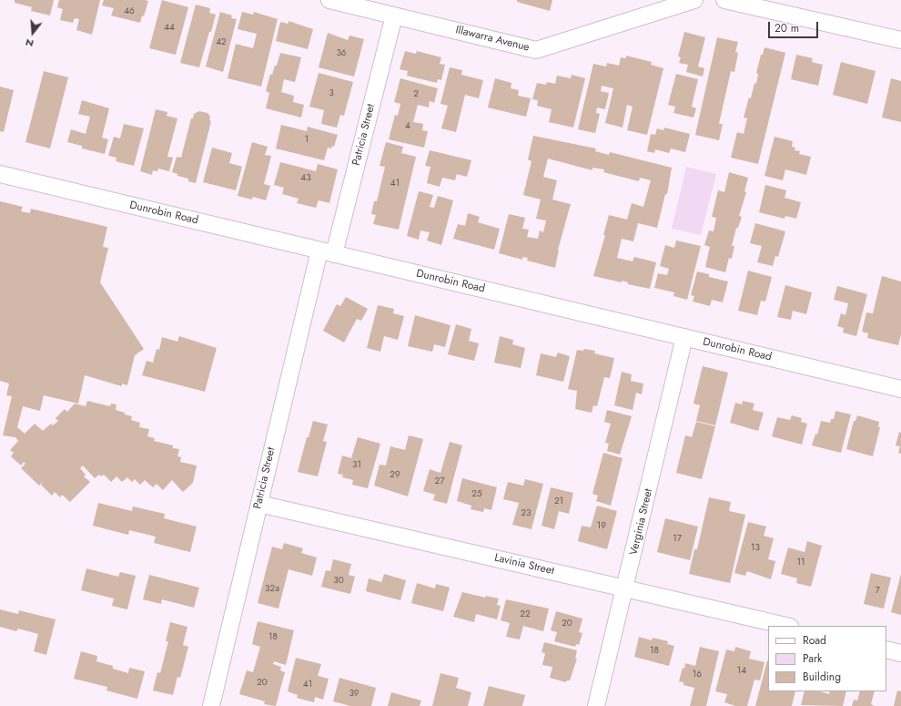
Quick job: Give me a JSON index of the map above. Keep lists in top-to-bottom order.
{
  "streets": {
    "street": [
      "Illawarra Avenue",
      "Patricia Street",
      "Dunrobin Road",
      "Verginia Street",
      "Lavinia Street"
    ]
  },
  "crossings": [
    ["Illawarra Avenue", "Patricia Street"],
    ["Patricia Street", "Dunrobin Road"],
    ["Patricia Street", "Lavinia Street"],
    ["Dunrobin Road", "Verginia Street"],
    ["Verginia Street", "Lavinia Street"]
  ],
  "house_numbers": [
    "46",
    "44",
    "42",
    "36",
    "3",
    "2",
    "4",
    "1",
    "43",
    "41",
    "31",
    "29",
    "27",
    "25",
    "21",
    "23",
    "19",
    "17",
    "13",
    "11",
    "30",
    "32a",
    "7",
    "22",
    "20",
    "18",
    "18",
    "14",
    "16",
    "20",
    "41",
    "39"
  ],
  "legend": ["Road", "Park", "Building"],
  "scale_bar": "20 m",
  "north": "bottom"
}
